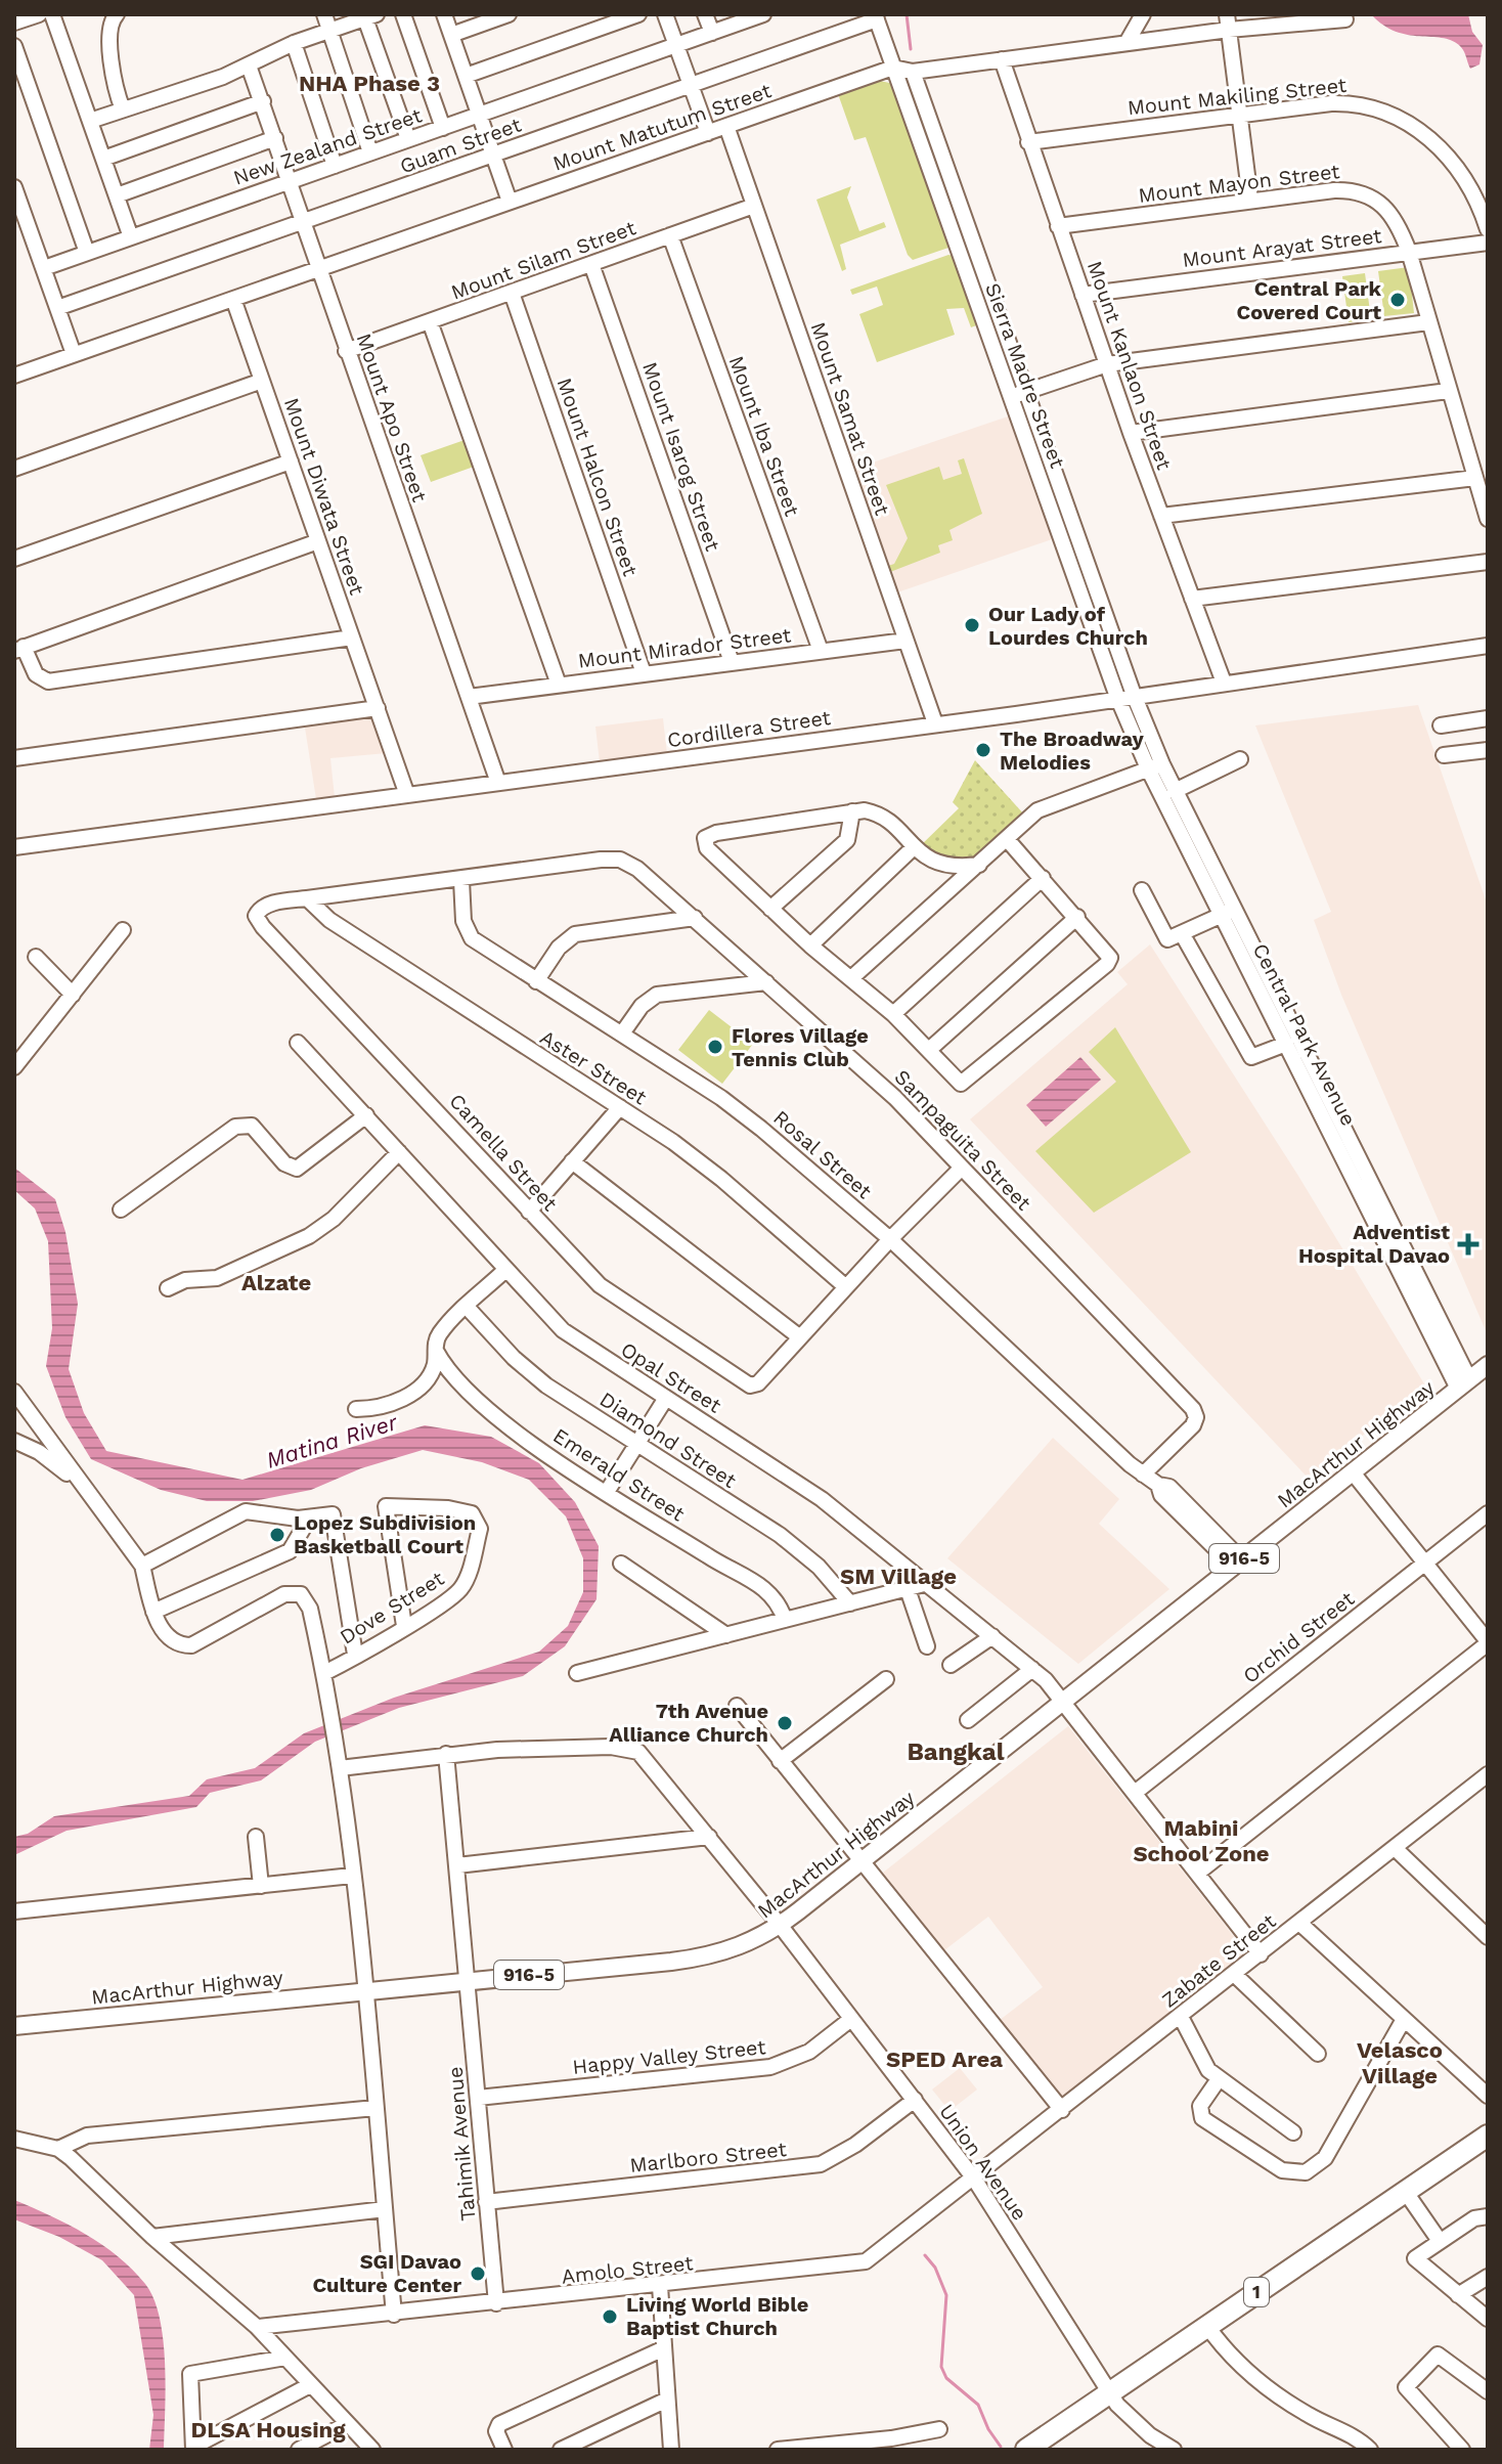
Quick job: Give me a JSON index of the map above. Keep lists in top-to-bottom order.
{
  "streets": {
    "highway": ["1"],
    "main road": ["MacArthur Highway", "916-5"],
    "street": [
      "Mount Makiling Street",
      "Mount Matutum Street",
      "Guam Street",
      "New Zealand Street",
      "Mount Mayon Street",
      "Mount Arayat Street",
      "Mount Silam Street",
      "Mount Kanlaon Street",
      "Sierra Madre Street",
      "Mount Apo Street",
      "Mount Samat Street",
      "Mount Iba Street",
      "Mount Isarog Street",
      "Mount Halcon Street",
      "Mount Diwata Street",
      "Mount Mirador Street",
      "Cordillera Street",
      "Central Park Avenue",
      "Aster Street",
      "Sampaguita Street",
      "Camella Street",
      "Rosal Street",
      "Opal Street",
      "Diamond Street",
      "Emerald Street",
      "Dove Street",
      "Orchid Street",
      "Zabate Street",
      "Happy Valley Street",
      "Tahimik Avenue",
      "Marlboro Street",
      "Union Avenue",
      "Amolo Street"
    ]
  },
  "crossings": [
    ["Mount Makiling Street", "Mount Kanlaon Street"],
    ["Mount Matutum Street", "Sierra Madre Street"],
    ["Mount Matutum Street", "Mount Apo Street"],
    ["Mount Matutum Street", "Mount Samat Street"],
    ["Mount Matutum Street", "Mount Diwata Street"],
    ["Guam Street", "Sierra Madre Street"],
    ["Guam Street", "Mount Apo Street"],
    ["New Zealand Street", "Mount Apo Street"],
    ["Mount Mayon Street", "Mount Arayat Street"],
    ["Mount Mayon Street", "Mount Kanlaon Street"],
    ["Mount Arayat Street", "Mount Kanlaon Street"],
    ["Mount Silam Street", "Mount Apo Street"],
    ["Mount Silam Street", "Mount Samat Street"],
    ["Mount Silam Street", "Mount Iba Street"],
    ["Mount Silam Street", "Mount Isarog Street"],
    ["Mount Silam Street", "Mount Halcon Street"],
    ["Mount Kanlaon Street", "Cordillera Street"],
    ["Sierra Madre Street", "Cordillera Street"],
    ["Sierra Madre Street", "Central Park Avenue"],
    ["Mount Apo Street", "Mount Mirador Street"],
    ["Mount Apo Street", "Cordillera Street"],
    ["Mount Samat Street", "Mount Mirador Street"],
    ["Mount Samat Street", "Cordillera Street"],
    ["Mount Iba Street", "Mount Mirador Street"],
    ["Mount Isarog Street", "Mount Mirador Street"],
    ["Mount Halcon Street", "Mount Mirador Street"],
    ["Mount Diwata Street", "Cordillera Street"],
    ["Cordillera Street", "Central Park Avenue"],
    ["Central Park Avenue", "MacArthur Highway"],
    ["Aster Street", "Camella Street"],
    ["Sampaguita Street", "Rosal Street"],
    ["Rosal Street", "MacArthur Highway"],
    ["Opal Street", "MacArthur Highway"],
    ["Opal Street", "Orchid Street"],
    ["Opal Street", "Zabate Street"],
    ["MacArthur Highway", "Tahimik Avenue"],
    ["MacArthur Highway", "Union Avenue"],
    ["Zabate Street", "Union Avenue"],
    ["Zabate Street", "Amolo Street"],
    ["Happy Valley Street", "Tahimik Avenue"],
    ["Happy Valley Street", "Union Avenue"],
    ["Tahimik Avenue", "Marlboro Street"],
    ["Tahimik Avenue", "Union Avenue"],
    ["Tahimik Avenue", "Amolo Street"],
    ["Marlboro Street", "Union Avenue"],
    ["Union Avenue", "Amolo Street"],
    ["Union Avenue", "1"]
  ],
  "districts": [
    "NHA Phase 3",
    "Alzate",
    "SM Village",
    "Bangkal",
    "Mabini School Zone",
    "Velasco Village",
    "SPED Area",
    "DLSA Housing"
  ],
  "water": ["Matina River"],
  "places": {
    "other": [
      "Central Park Covered Court",
      "Our Lady of Lourdes Church",
      "The Broadway Melodies",
      "Flores Village Tennis Club",
      "Lopez Subdivision Basketball Court",
      "7th Avenue Alliance Church",
      "SGI Davao Culture Center",
      "Living World Bible Baptist Church"
    ],
    "health": ["Adventist Hospital Davao"]
  }
}
